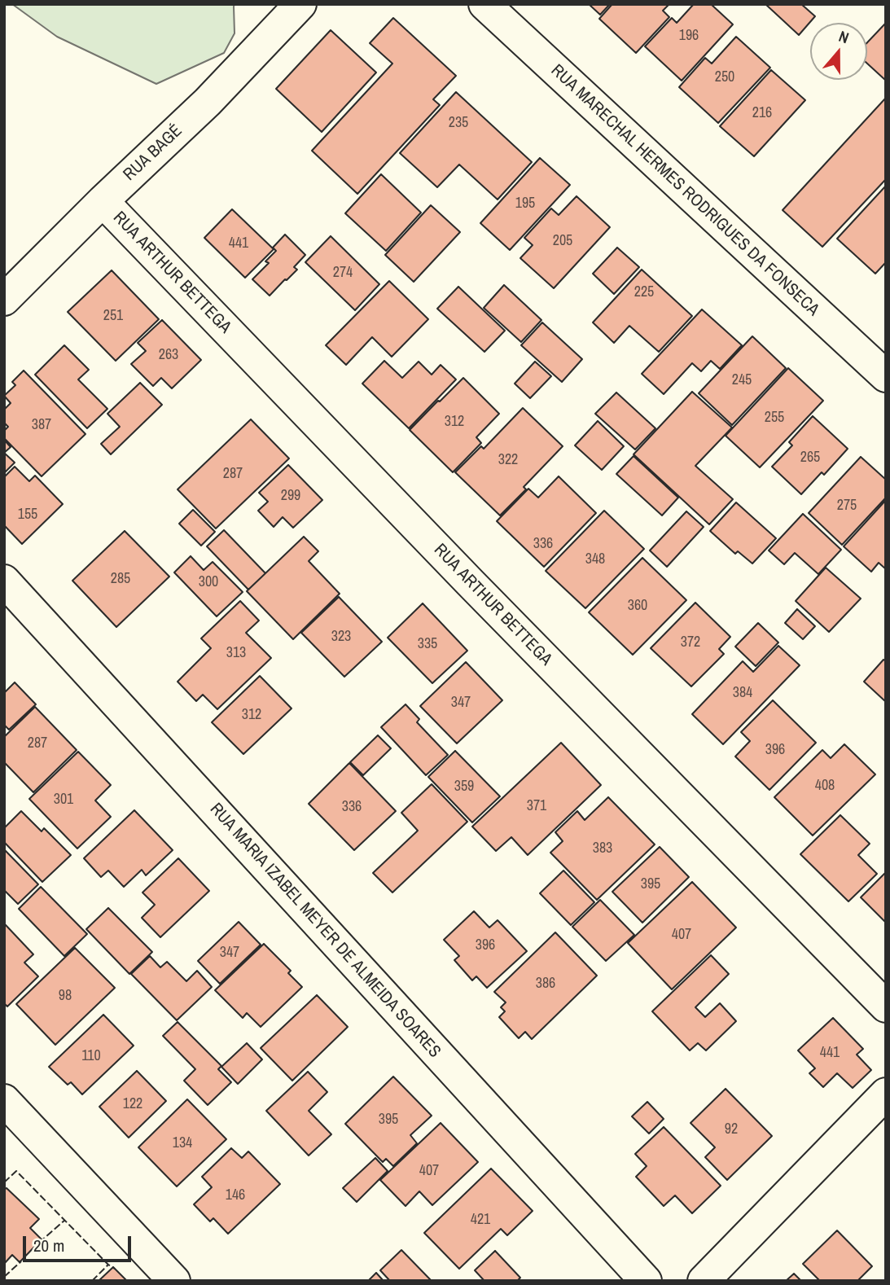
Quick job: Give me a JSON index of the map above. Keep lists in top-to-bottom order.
{
  "streets": {
    "street": [
      "RUA BAGÉ",
      "RUA MARECHAL HERMES RODRIGUES DA FONSECA",
      "RUA ARTHUR BETTEGA",
      "RUA MARIA IZABEL MEYER DE ALMEIDA SOARES"
    ]
  },
  "crossings": [
    ["RUA BAGÉ", "RUA ARTHUR BETTEGA"]
  ],
  "house_numbers": [
    "196",
    "250",
    "216",
    "235",
    "195",
    "205",
    "441",
    "274",
    "225",
    "251",
    "263",
    "245",
    "255",
    "312",
    "387",
    "265",
    "322",
    "287",
    "299",
    "275",
    "155",
    "336",
    "348",
    "285",
    "300",
    "360",
    "323",
    "372",
    "335",
    "313",
    "384",
    "347",
    "312",
    "287",
    "396",
    "408",
    "359",
    "301",
    "371",
    "336",
    "383",
    "395",
    "407",
    "396",
    "347",
    "386",
    "98",
    "441",
    "110",
    "122",
    "395",
    "92",
    "134",
    "407",
    "146",
    "421"
  ],
  "scale_bar": "20 m",
  "north": "top"
}
